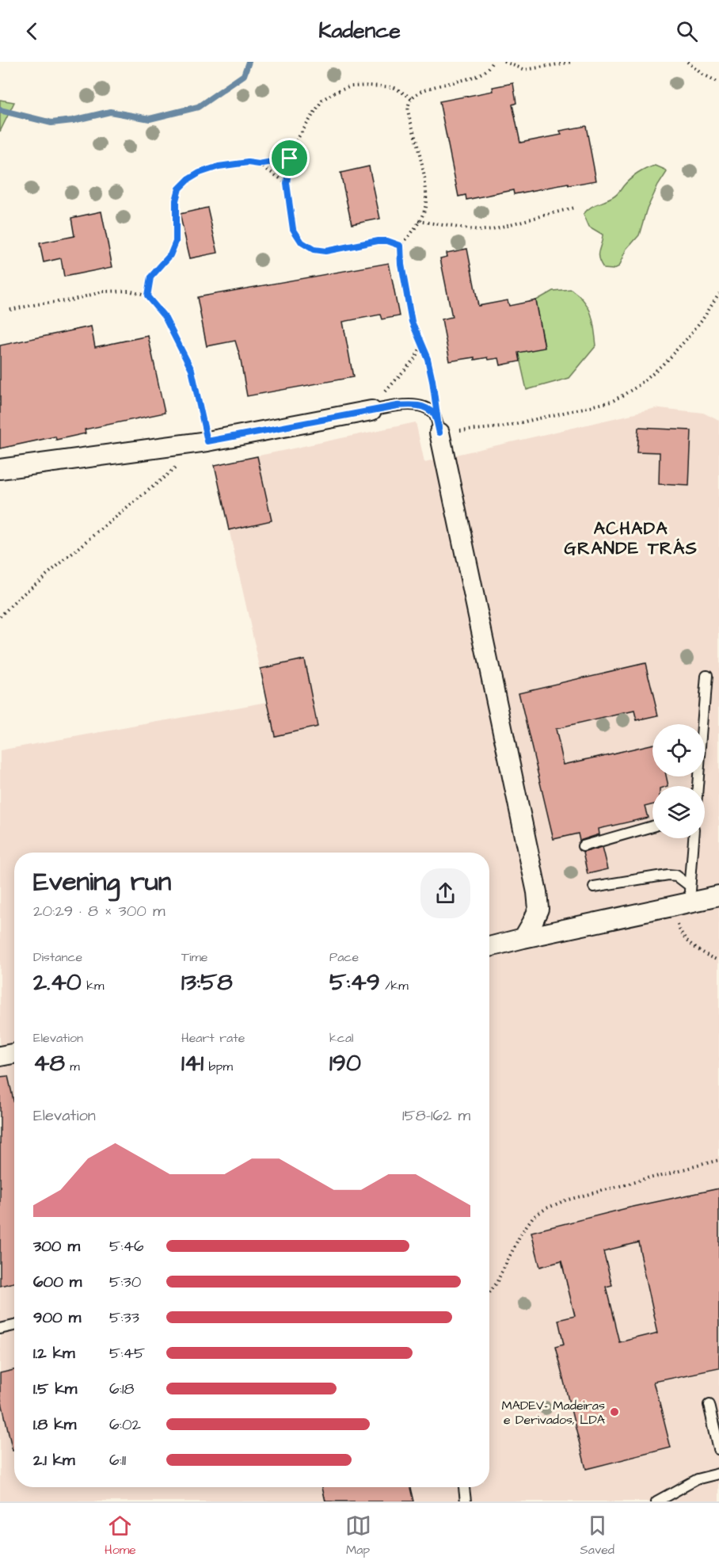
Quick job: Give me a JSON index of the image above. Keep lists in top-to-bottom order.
{
  "districts": ["ACHADA GRANDE TRÁS"],
  "places": ["MADEV- Madeiras e Derivados, LDA"],
  "page": {
    "header": "Kadence",
    "heading": ["Evening run", "20:29 · 8 × 300 m"],
    "stats": [
      ["Distance", "2.40 km"],
      ["Time", "13:58"],
      ["Pace", "5:49 /km"],
      ["Elevation", "48 m"],
      ["Heart rate", "141 bpm"],
      ["kcal", "190"]
    ],
    "chart": ["Elevation", "158–162 m"],
    "list": [
      {
        "name": "300 m",
        "note": "5:46"
      },
      {
        "name": "600 m",
        "note": "5:30"
      },
      {
        "name": "900 m",
        "note": "5:33"
      },
      {
        "name": "1.2 km",
        "note": "5:45"
      },
      {
        "name": "1.5 km",
        "note": "6:18"
      },
      {
        "name": "1.8 km",
        "note": "6:02"
      },
      {
        "name": "2.1 km",
        "note": "6:11"
      }
    ],
    "tabs": ["Home", "Map", "Saved"]
  }
}
